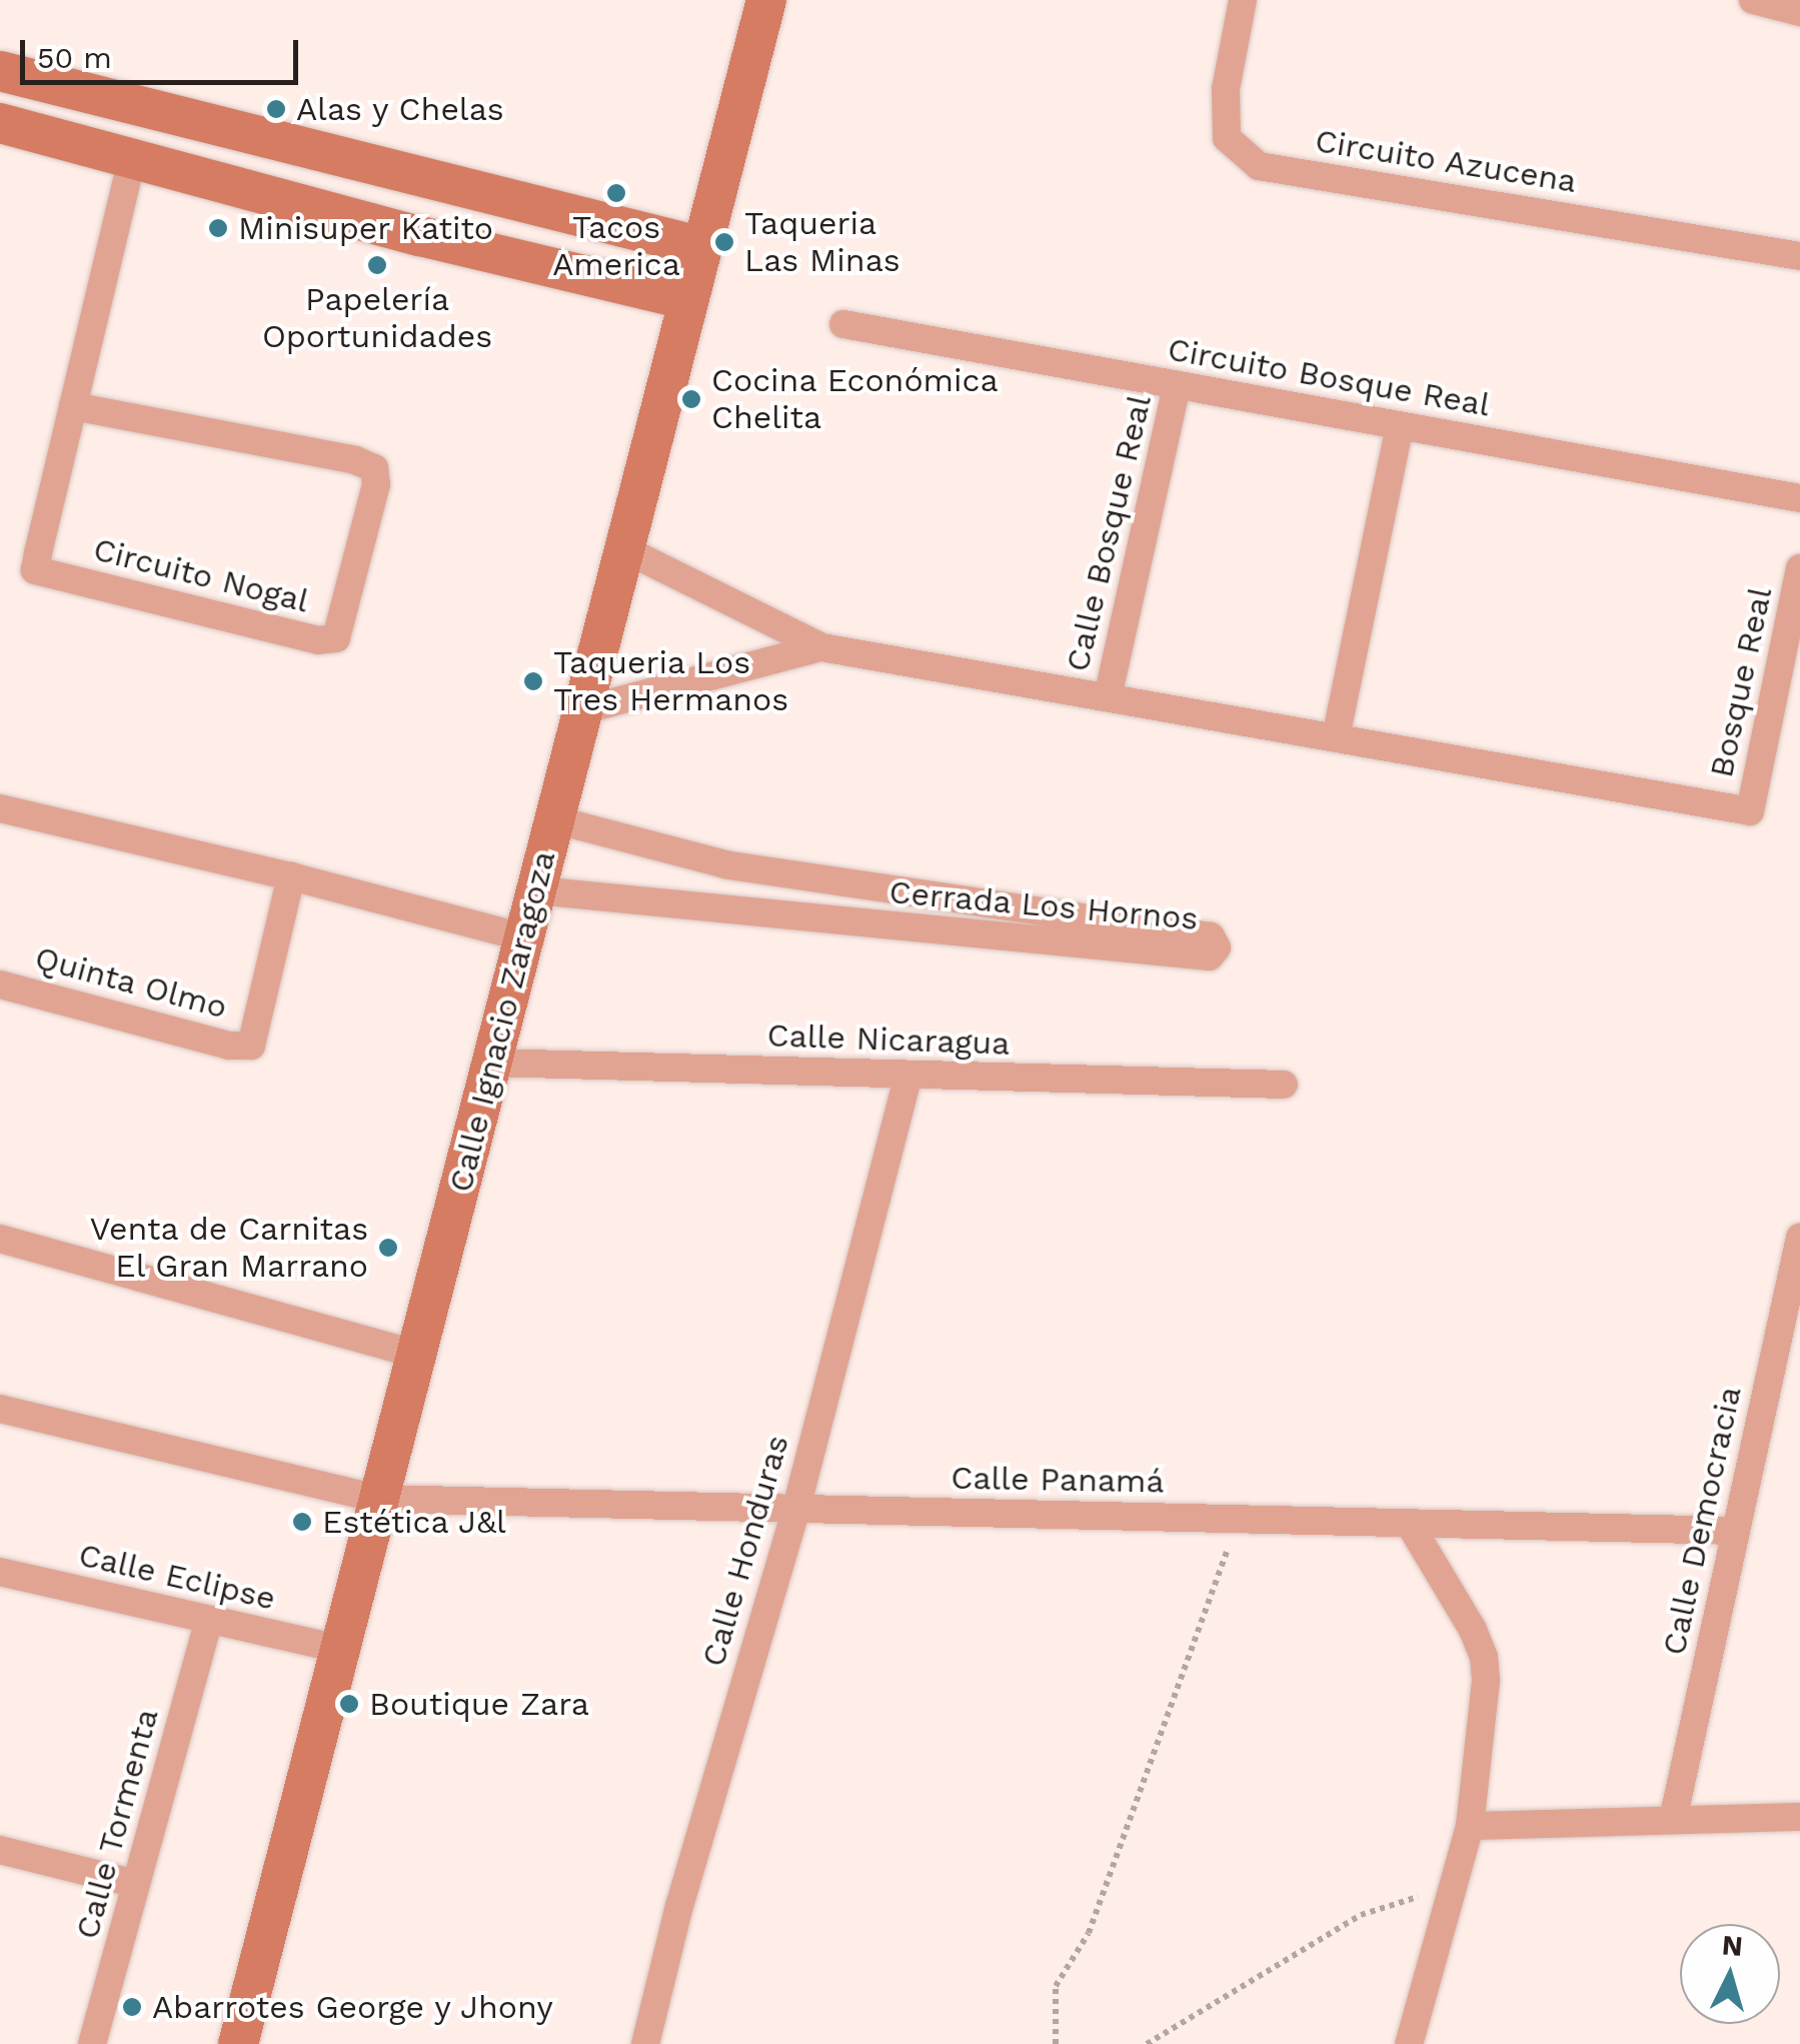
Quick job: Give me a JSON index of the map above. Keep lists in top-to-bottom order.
{
  "streets": {
    "main road": ["Calle Ignacio Zaragoza"],
    "street": [
      "Circuito Azucena",
      "Circuito Bosque Real",
      "Calle Bosque Real",
      "Circuito Nogal",
      "Bosque Real",
      "Cerrada Los Hornos",
      "Quinta Olmo",
      "Calle Nicaragua",
      "Calle Panamá",
      "Calle Democracia",
      "Calle Honduras",
      "Calle Eclipse",
      "Calle Tormenta"
    ]
  },
  "crossings": [
    ["Circuito Bosque Real", "Calle Bosque Real"],
    ["Cerrada Los Hornos", "Calle Ignacio Zaragoza"],
    ["Calle Ignacio Zaragoza", "Calle Nicaragua"],
    ["Calle Ignacio Zaragoza", "Calle Panamá"],
    ["Calle Ignacio Zaragoza", "Calle Eclipse"],
    ["Calle Nicaragua", "Calle Honduras"],
    ["Calle Panamá", "Calle Democracia"],
    ["Calle Panamá", "Calle Honduras"],
    ["Calle Eclipse", "Calle Tormenta"]
  ],
  "places": [
    "Alas y Chelas",
    "Tacos America",
    "Minisuper Katito",
    "Taqueria Las Minas",
    "Papelería Oportunidades",
    "Cocina Económica Chelita",
    "Taqueria Los Tres Hermanos",
    "Venta de Carnitas El Gran Marrano",
    "Estética J&l",
    "Boutique Zara",
    "Abarrotes George y Jhony"
  ],
  "scale_bar": "50 m",
  "north": "top"
}
